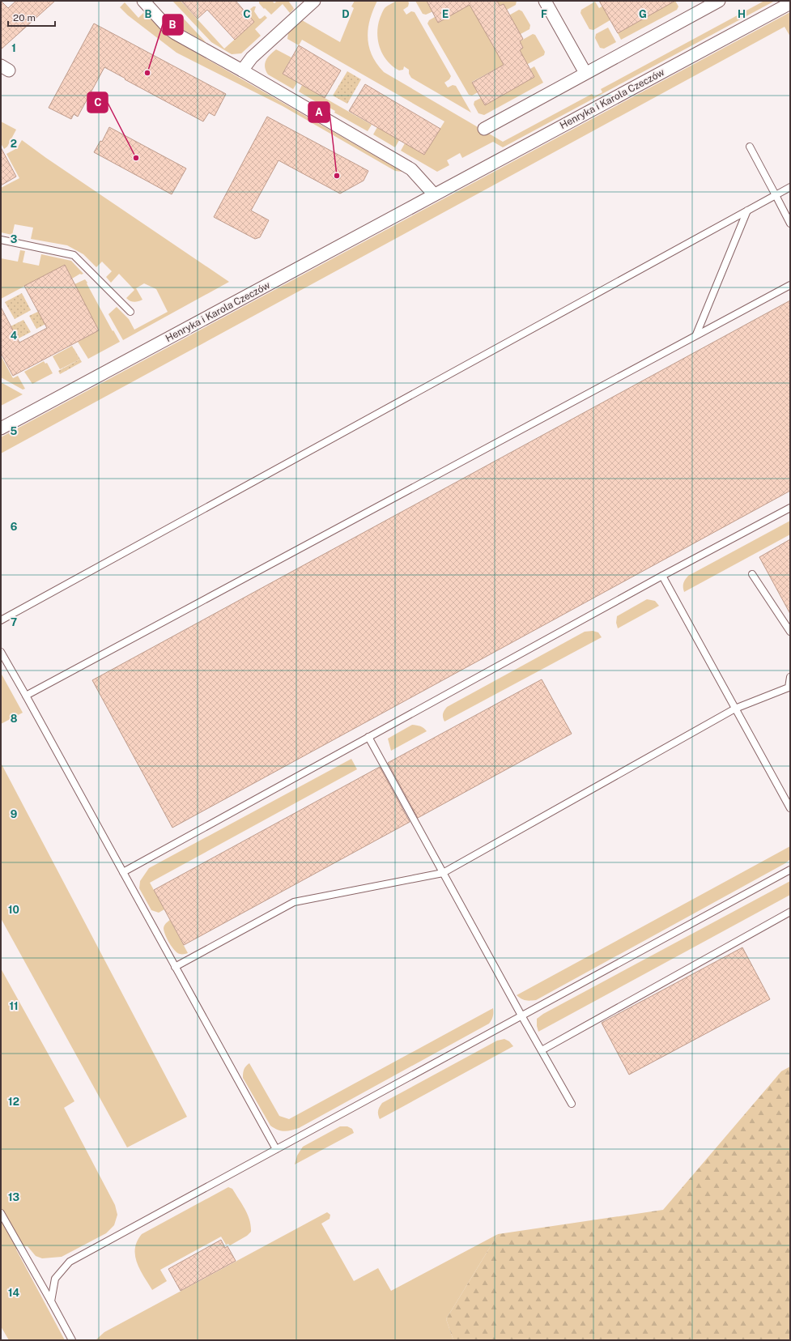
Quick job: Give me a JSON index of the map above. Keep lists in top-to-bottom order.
{
  "streets": {
    "street": ["Henryka i Karola Czeczów"]
  },
  "places": ["B", "C", "A"],
  "scale_bar": "20 m",
  "grid": {
    "columns": [
      "B",
      "C",
      "D",
      "E",
      "F",
      "G",
      "H"
    ],
    "rows": [
      "1",
      "2",
      "3",
      "4",
      "5",
      "6",
      "7",
      "8",
      "9",
      "10",
      "11",
      "12",
      "13",
      "14"
    ]
  }
}
